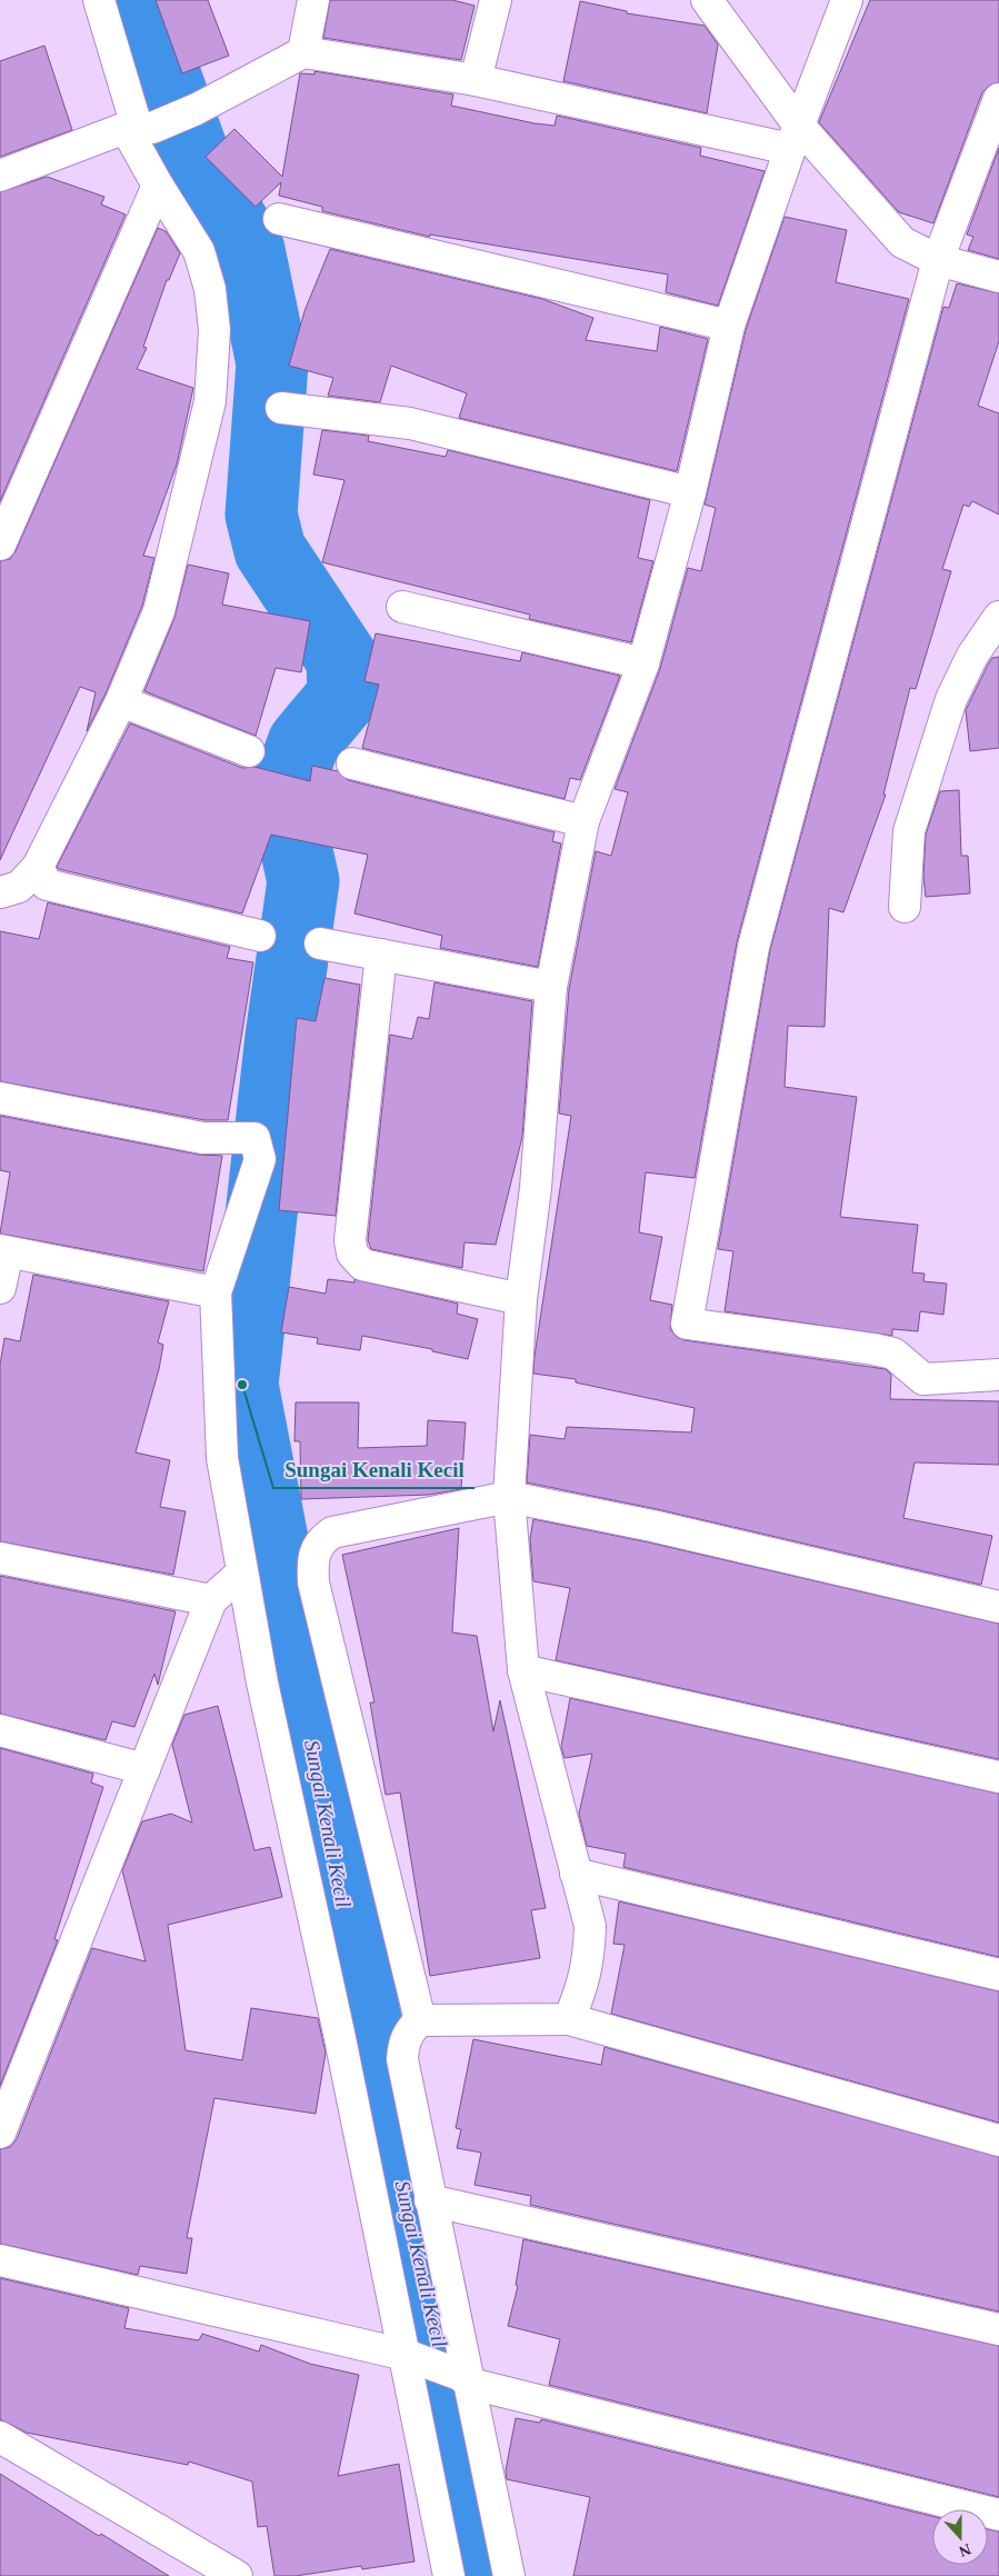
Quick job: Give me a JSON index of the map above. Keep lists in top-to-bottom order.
{
  "water": ["Sungai Kenali Kecil"],
  "places": ["Sungai Kenali Kecil"],
  "north": "bottom"
}
